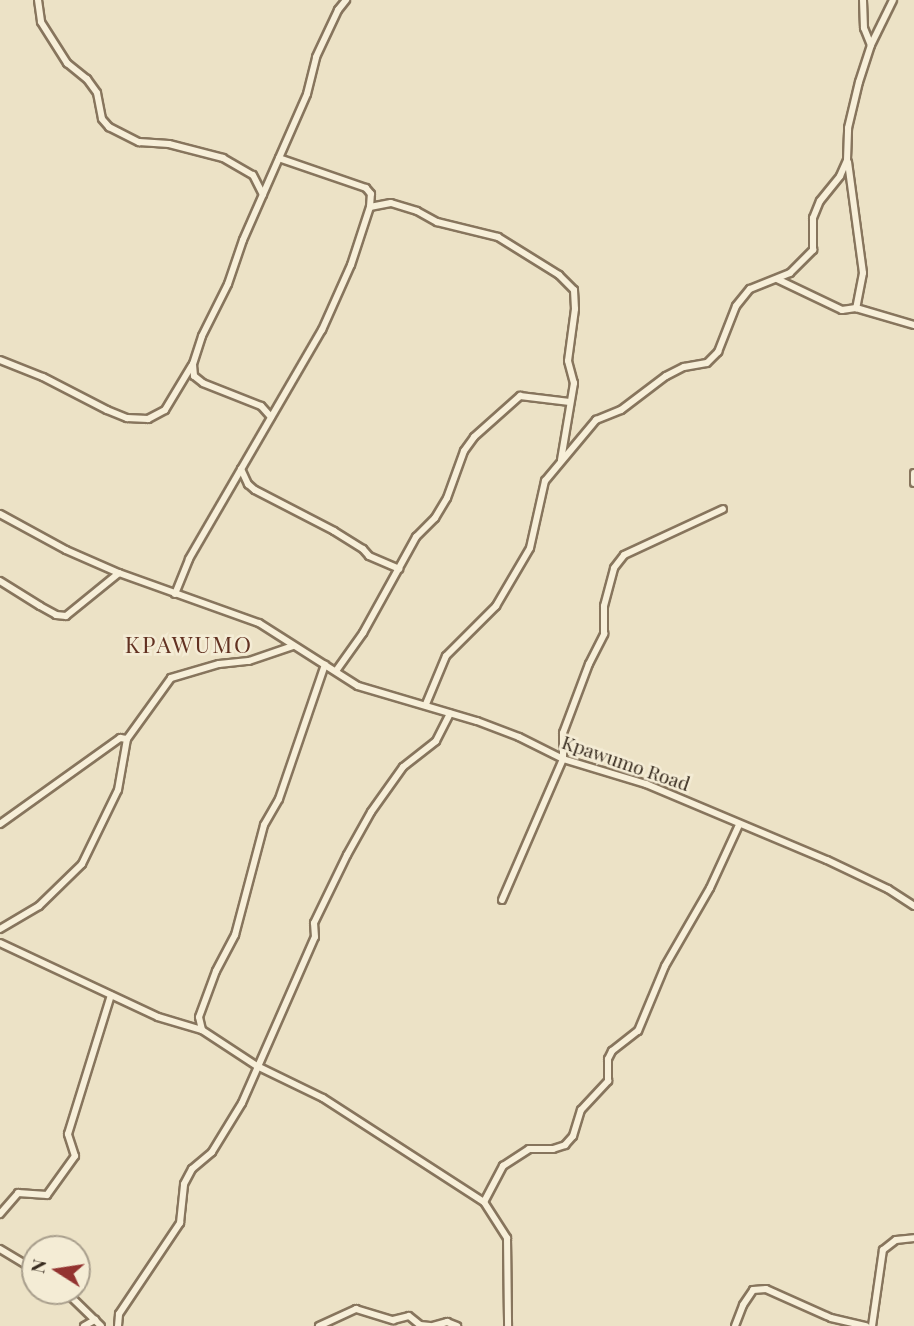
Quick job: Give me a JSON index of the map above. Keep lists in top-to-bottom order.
{
  "streets": {
    "street": ["Kpawumo Road"]
  },
  "districts": ["KPAWUMO"],
  "north": "left"
}
